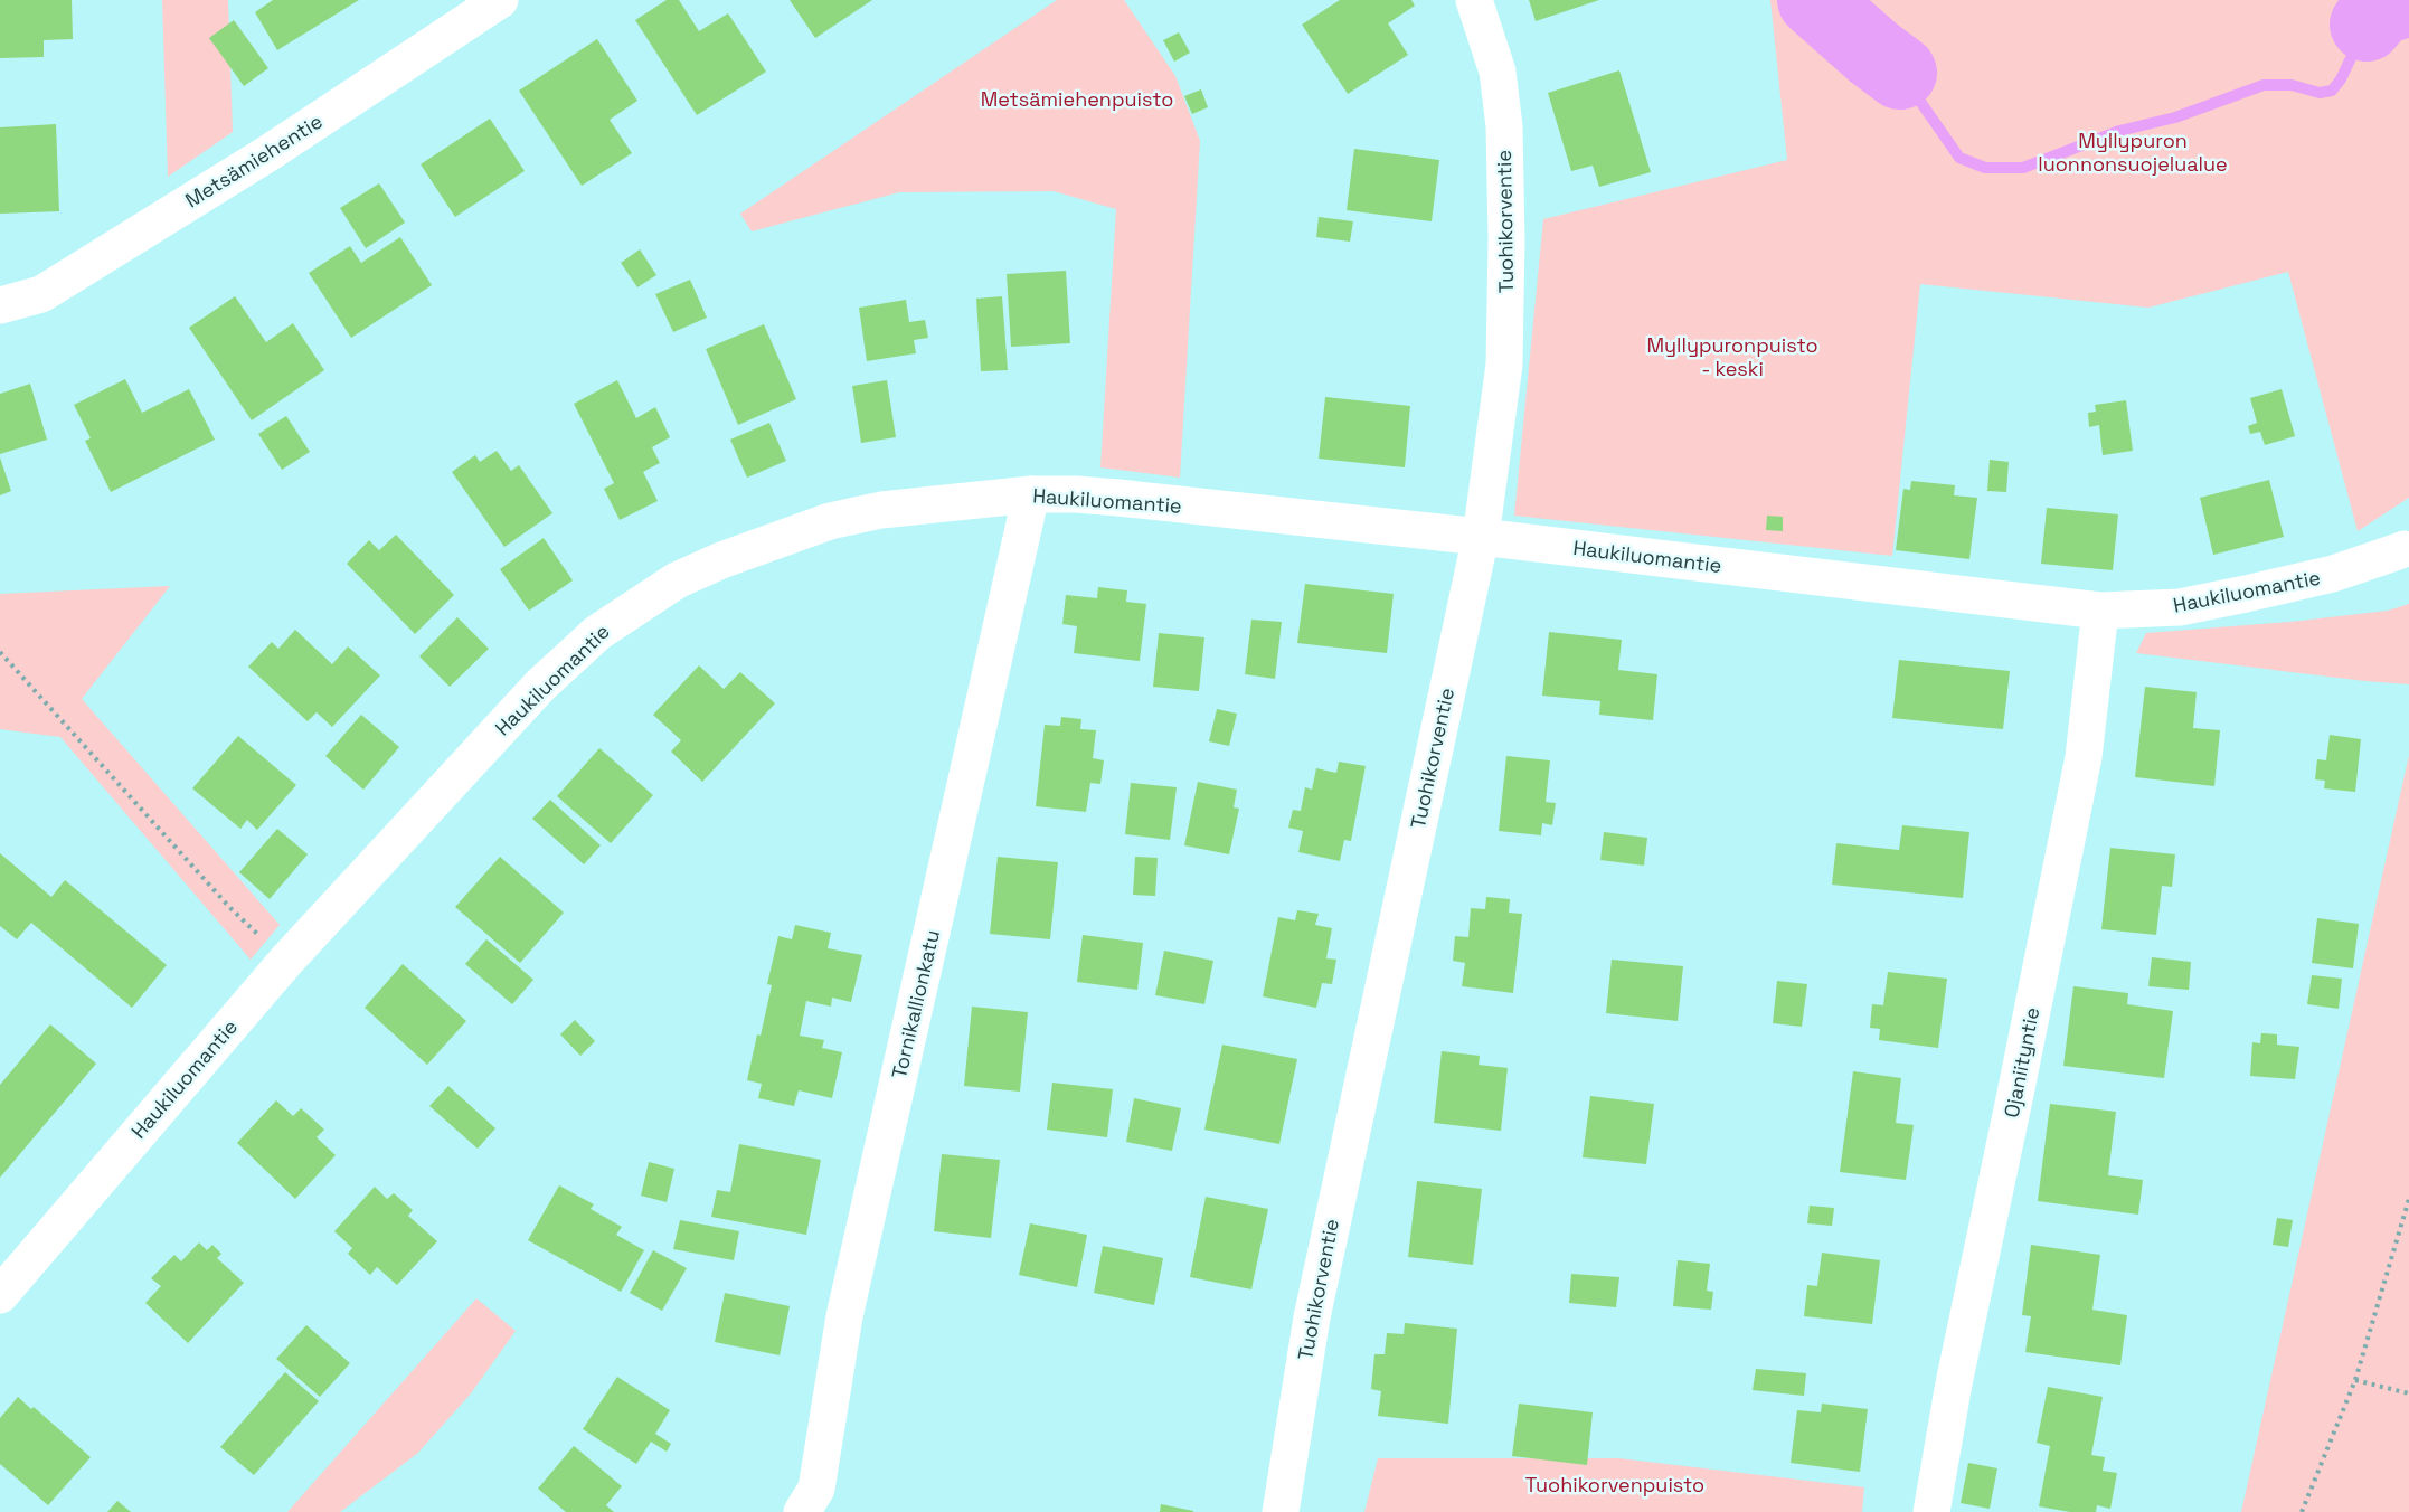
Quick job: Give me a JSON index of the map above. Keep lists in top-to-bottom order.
{
  "streets": {
    "street": [
      "Metsämiehentie",
      "Tuohikorventie",
      "Haukiluomantie",
      "Tornikallionkatu",
      "Ojaniityntie"
    ]
  },
  "crossings": [
    ["Tuohikorventie", "Haukiluomantie"],
    ["Haukiluomantie", "Tornikallionkatu"],
    ["Haukiluomantie", "Ojaniityntie"]
  ],
  "parks": [
    "Metsämiehenpuisto",
    "Myllypuron luonnonsuojelualue",
    "Myllypuronpuisto - keski",
    "Tuohikorvenpuisto"
  ]
}
